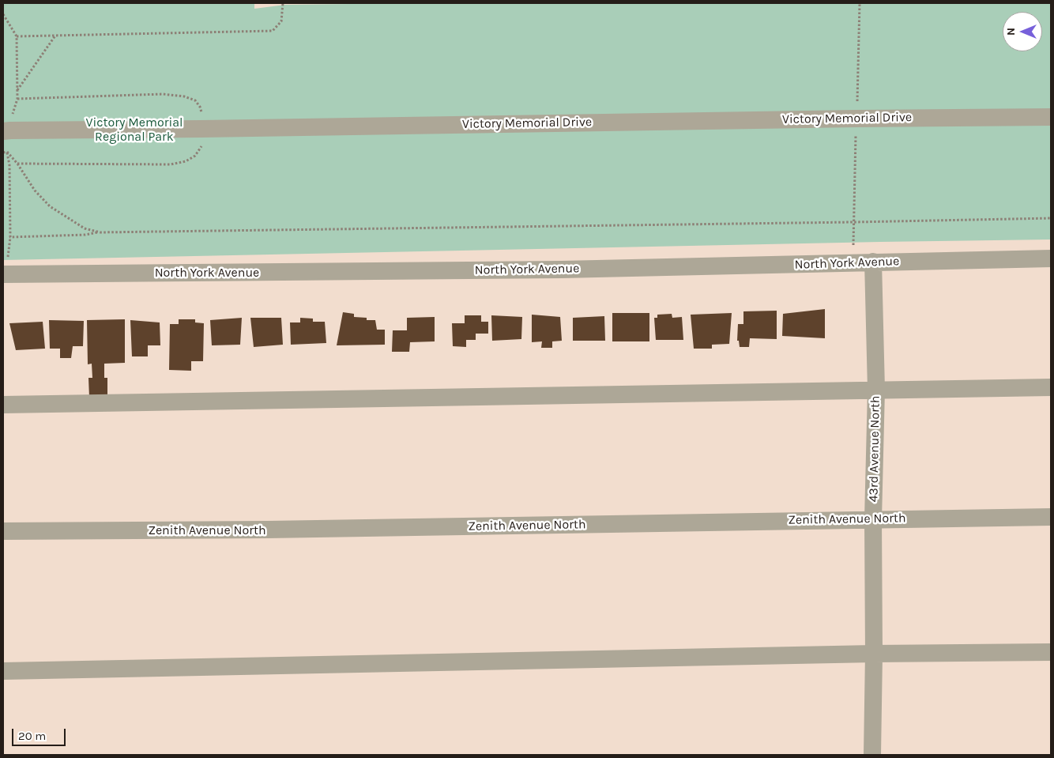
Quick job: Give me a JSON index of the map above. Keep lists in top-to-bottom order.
{
  "streets": {
    "street": [
      "Victory Memorial Drive",
      "North York Avenue",
      "43rd Avenue North",
      "Zenith Avenue North"
    ]
  },
  "crossings": [
    ["North York Avenue", "43rd Avenue North"],
    ["43rd Avenue North", "Zenith Avenue North"]
  ],
  "parks": ["Victory Memorial Regional Park"],
  "scale_bar": "20 m",
  "north": "left"
}
